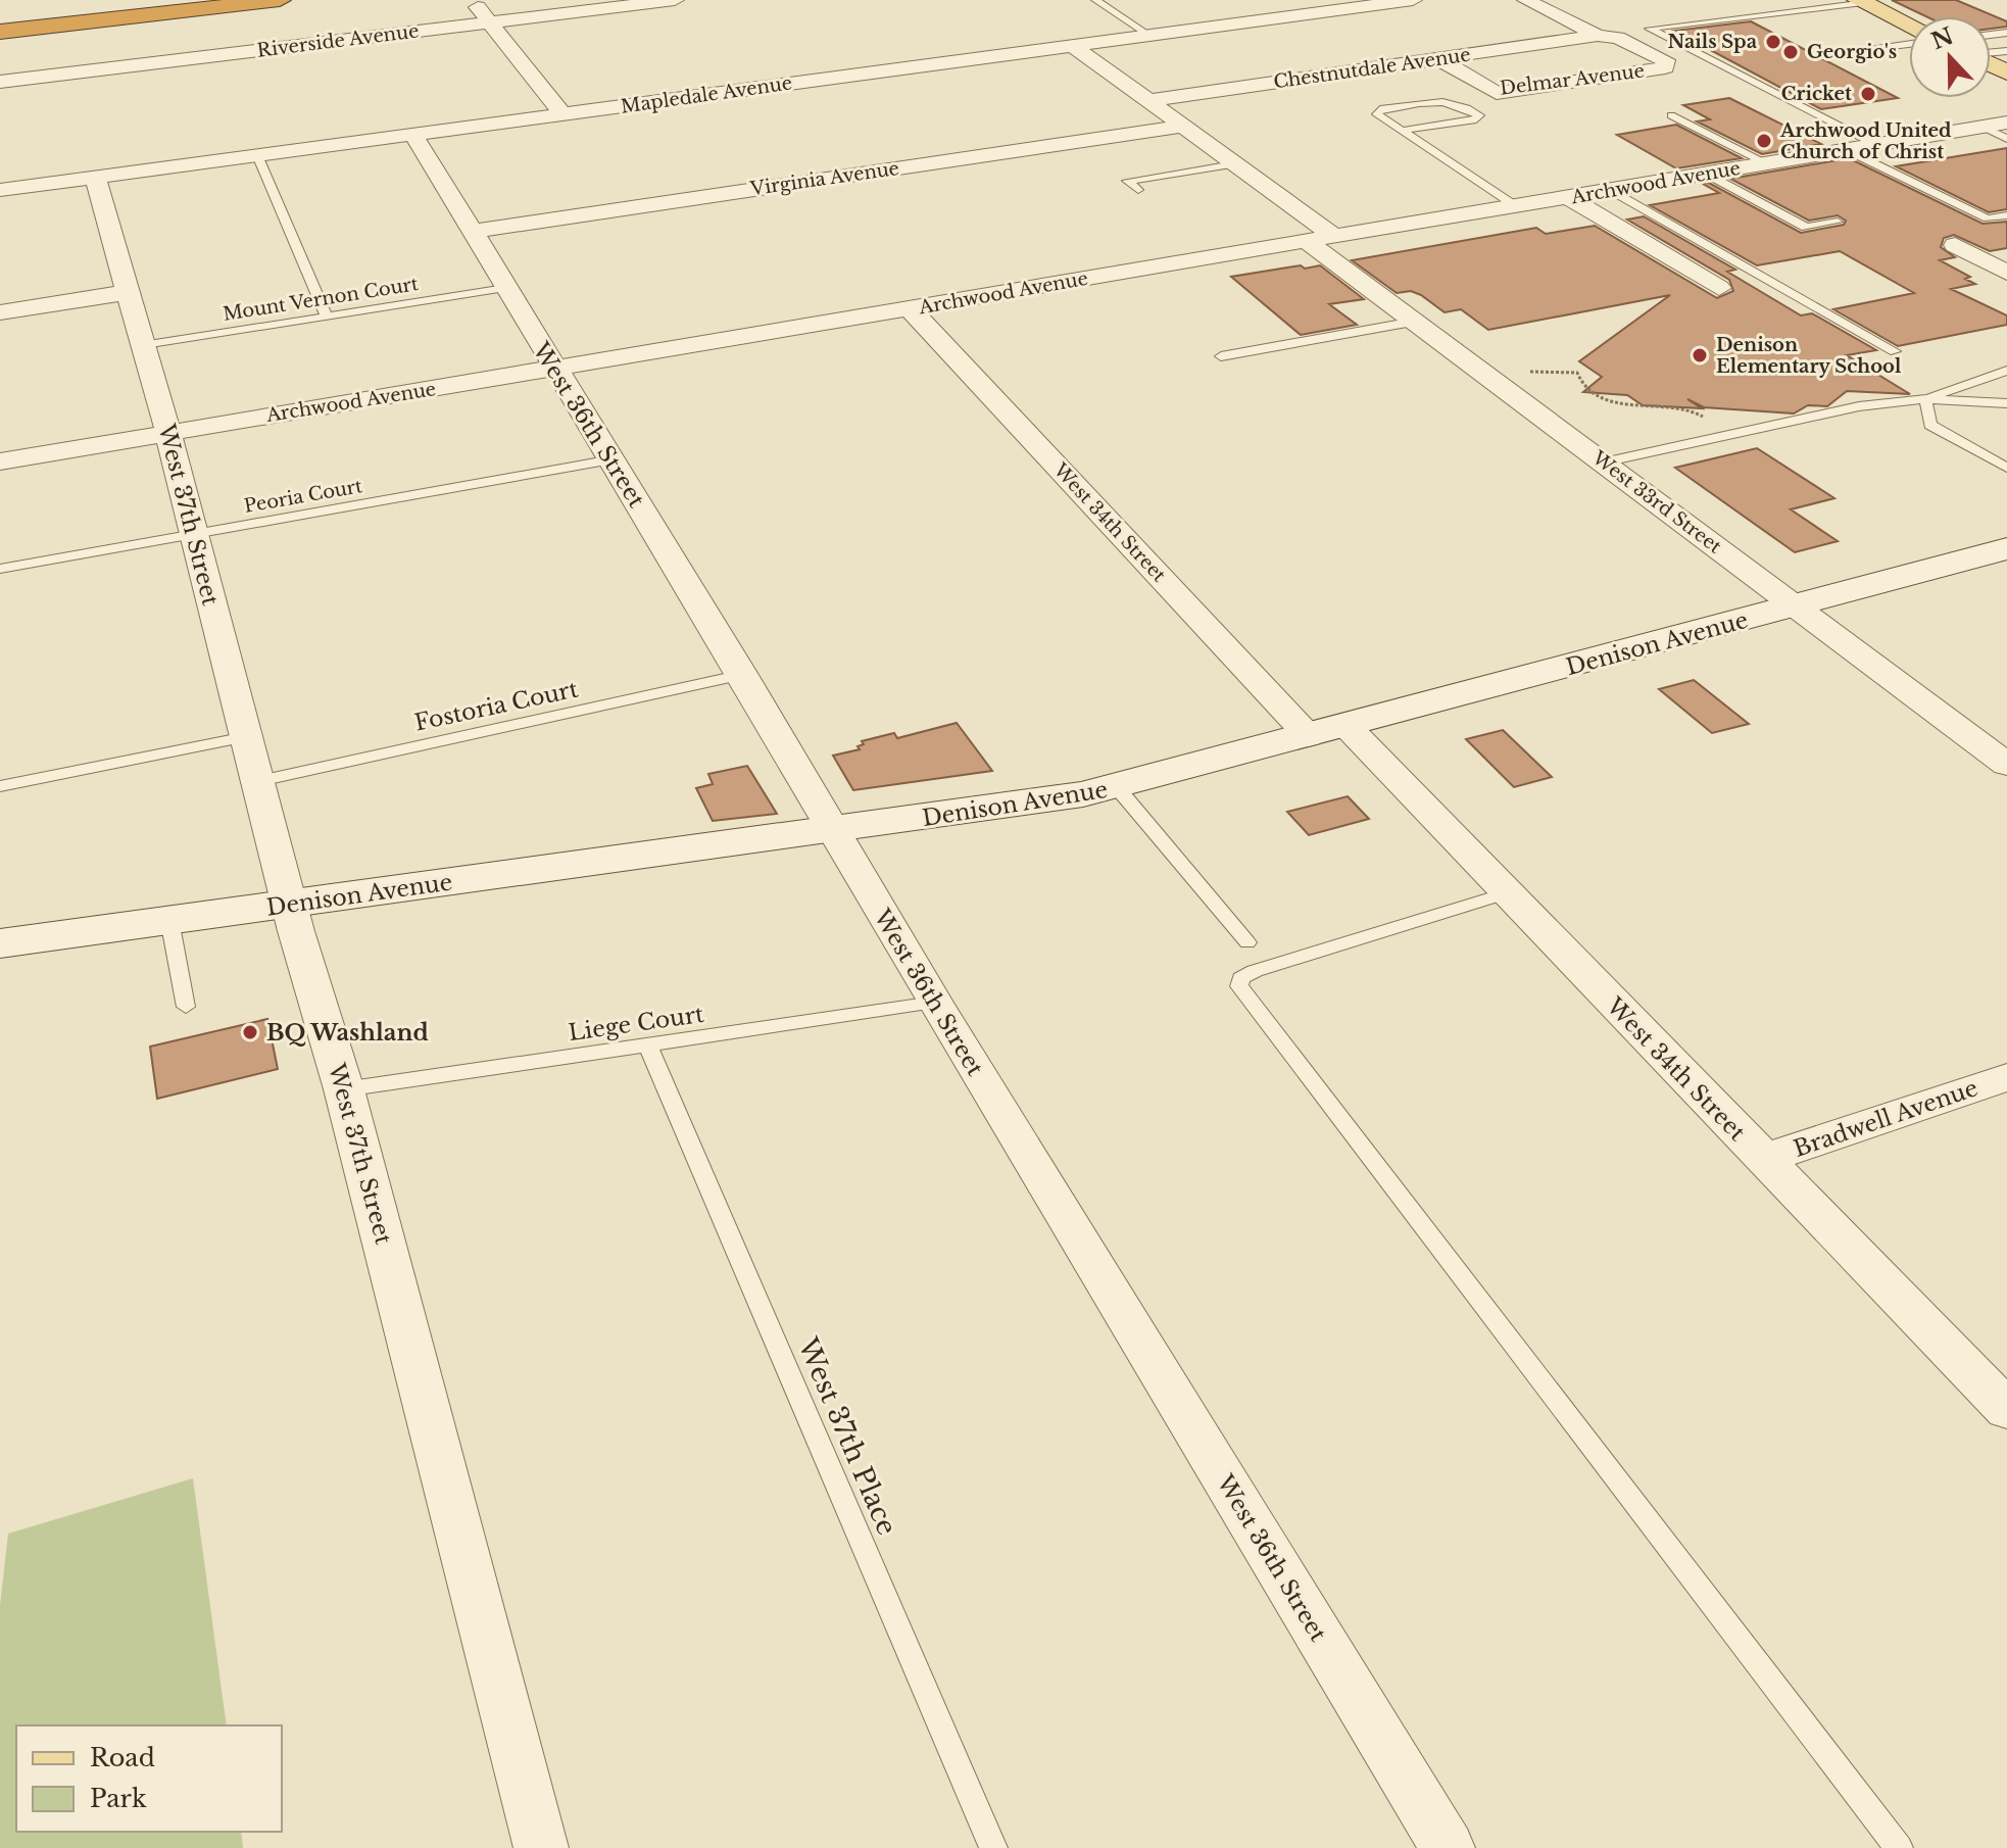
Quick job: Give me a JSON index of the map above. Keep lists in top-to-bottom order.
{
  "streets": {
    "main road": ["Denison Avenue"],
    "street": [
      "Riverside Avenue",
      "Chestnutdale Avenue",
      "Delmar Avenue",
      "Mapledale Avenue",
      "Virginia Avenue",
      "Archwood Avenue",
      "West 36th Street",
      "West 33rd Street",
      "West 37th Street",
      "West 34th Street",
      "Bradwell Avenue"
    ],
    "lane": [
      "Mount Vernon Court",
      "Peoria Court",
      "Fostoria Court",
      "Liege Court",
      "West 37th Place"
    ]
  },
  "crossings": [
    ["Chestnutdale Avenue", "Delmar Avenue"],
    ["Mapledale Avenue", "West 36th Street"],
    ["Mapledale Avenue", "West 37th Street"],
    ["Virginia Avenue", "West 36th Street"],
    ["Archwood Avenue", "West 36th Street"],
    ["Archwood Avenue", "West 33rd Street"],
    ["Archwood Avenue", "West 37th Street"],
    ["Archwood Avenue", "West 34th Street"],
    ["Mount Vernon Court", "West 36th Street"],
    ["Mount Vernon Court", "West 37th Street"],
    ["West 36th Street", "Peoria Court"],
    ["West 36th Street", "Denison Avenue"],
    ["West 36th Street", "Fostoria Court"],
    ["West 36th Street", "Liege Court"],
    ["Peoria Court", "West 37th Street"],
    ["West 33rd Street", "Denison Avenue"],
    ["West 37th Street", "Denison Avenue"],
    ["West 37th Street", "Fostoria Court"],
    ["West 37th Street", "Liege Court"],
    ["West 34th Street", "Denison Avenue"],
    ["West 34th Street", "Bradwell Avenue"],
    ["Liege Court", "West 37th Place"]
  ],
  "places": [
    "Nails Spa",
    "Georgio's",
    "Cricket",
    "Archwood United Church of Christ",
    "Denison Elementary School",
    "BQ Washland"
  ],
  "legend": ["Road", "Park"],
  "north": "top"
}
